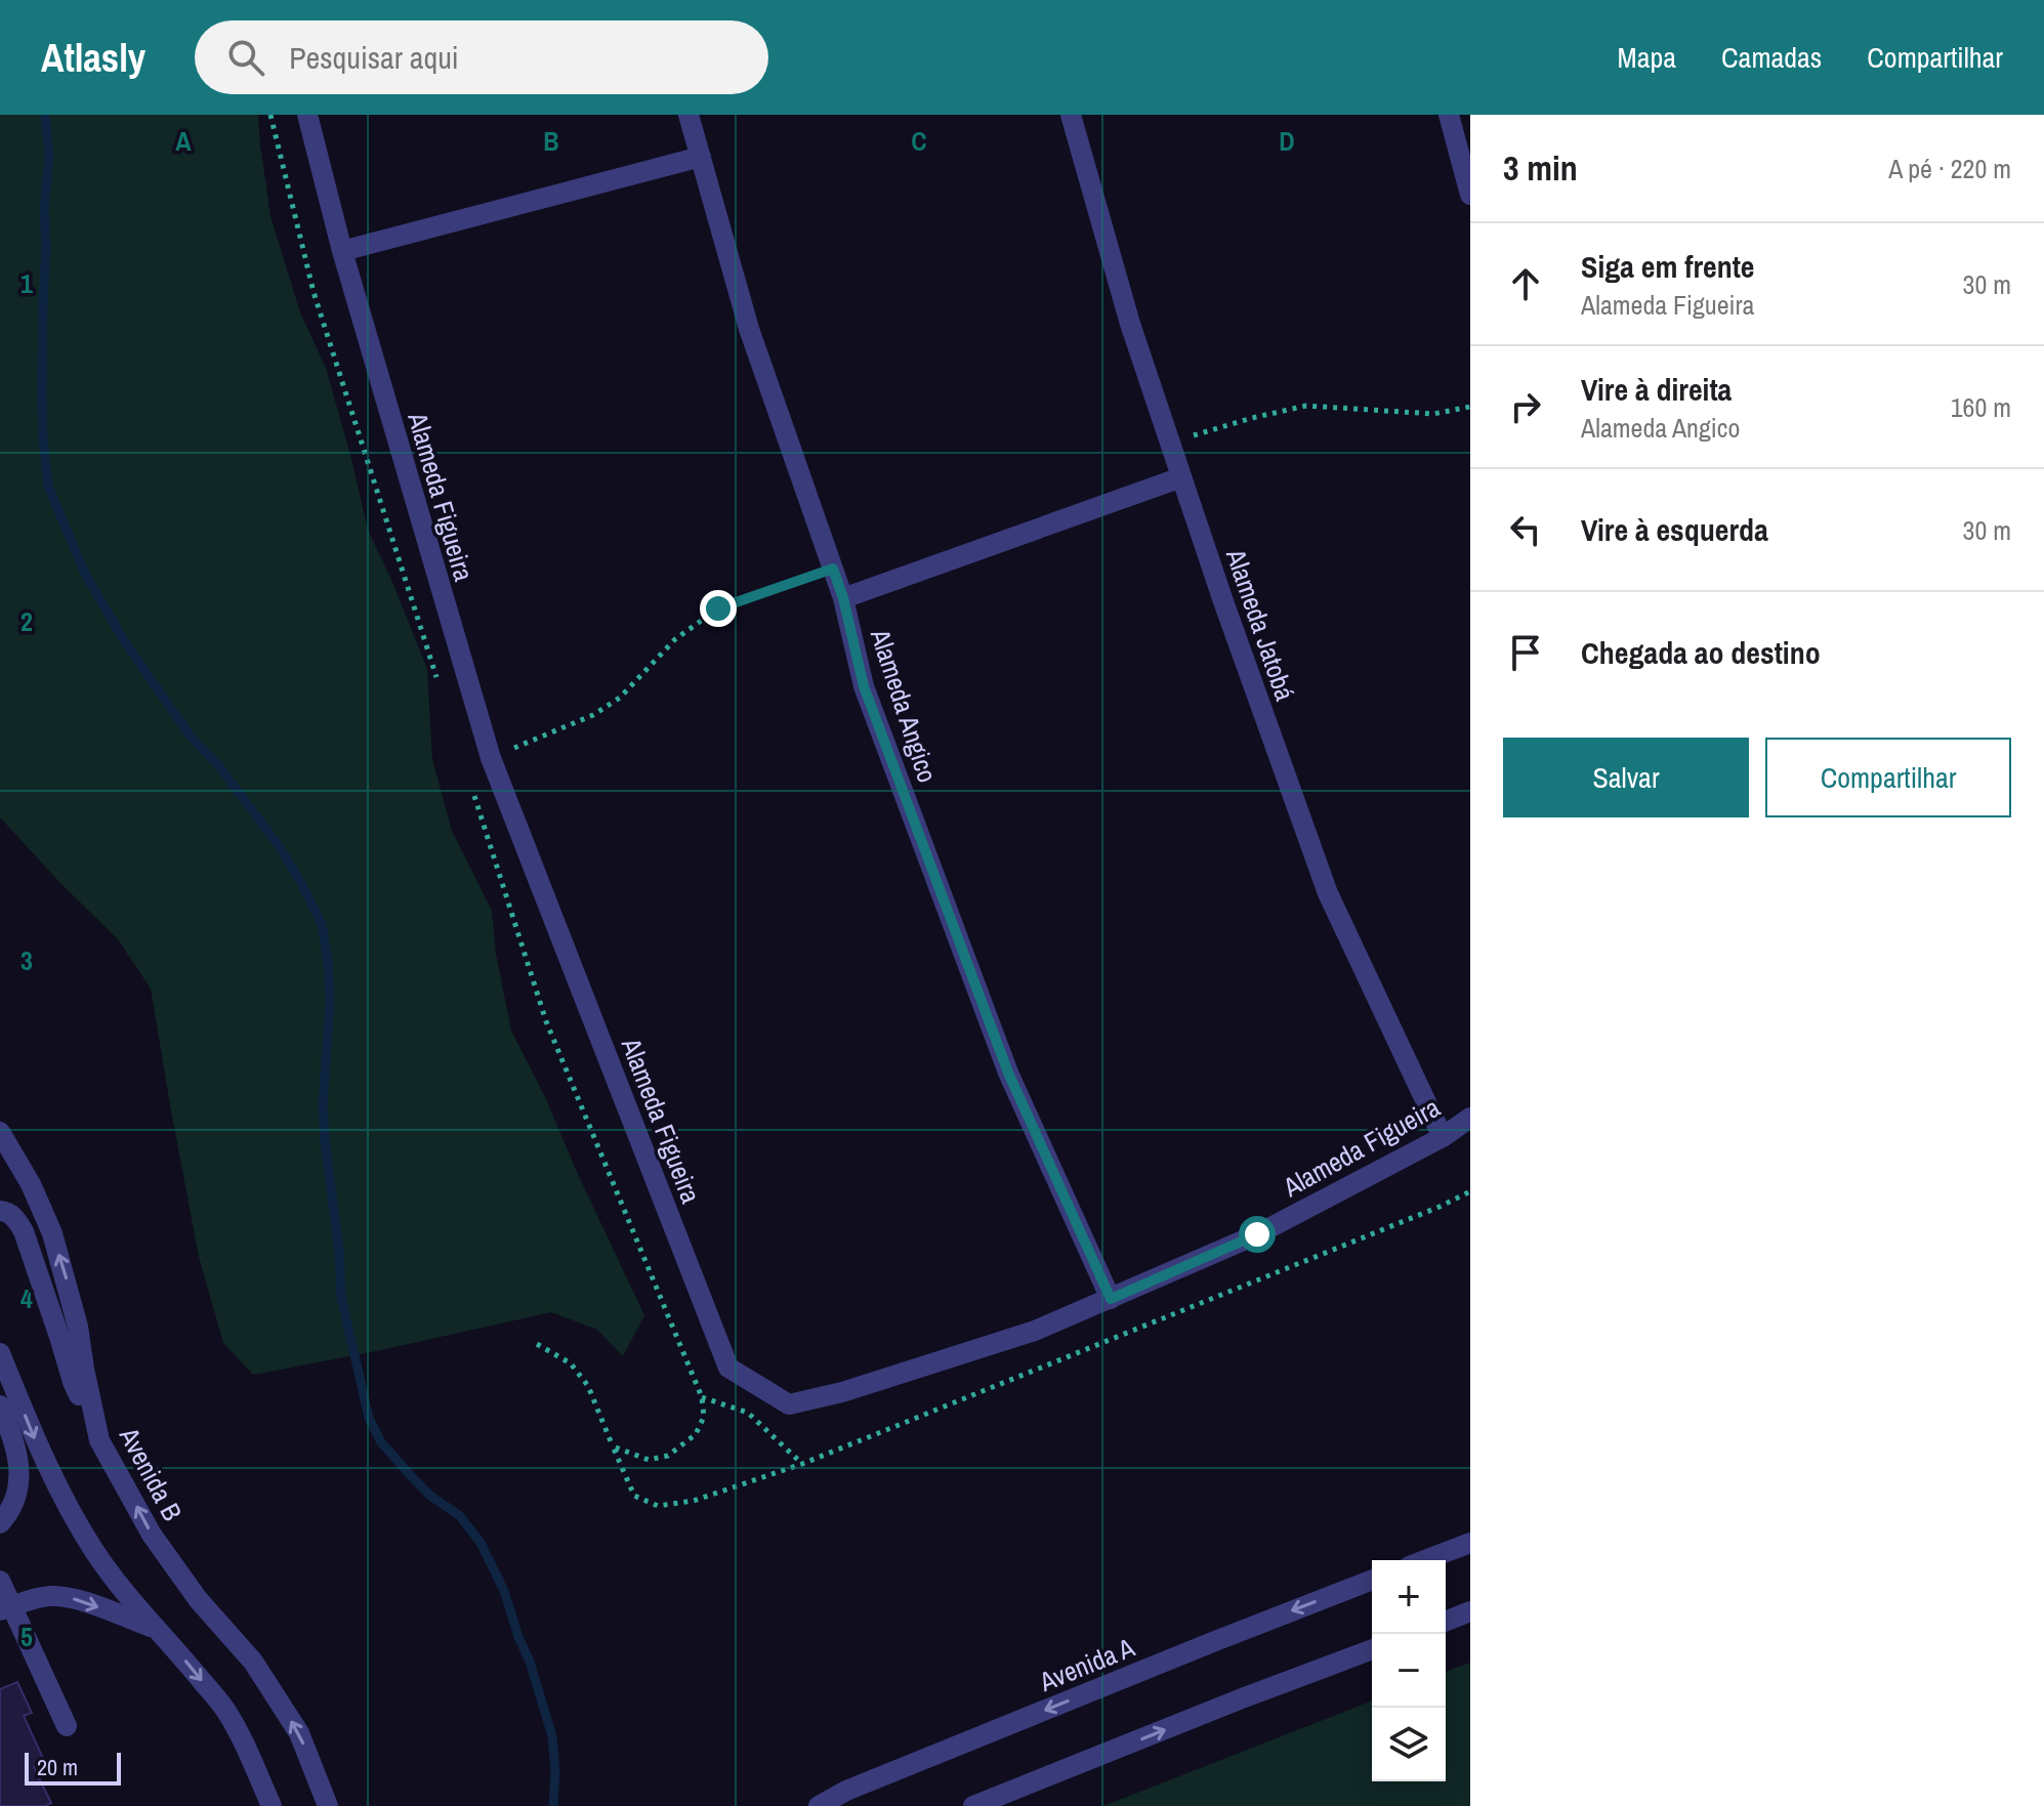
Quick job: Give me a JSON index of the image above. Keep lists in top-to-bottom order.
{
  "streets": {
    "street": [
      "Alameda Figueira",
      "Alameda Jatobá",
      "Alameda Angico",
      "Avenida B",
      "Avenida A"
    ]
  },
  "crossings": [
    ["Alameda Figueira", "Alameda Jatobá"],
    ["Alameda Figueira", "Alameda Angico"]
  ],
  "scale_bar": "20 m",
  "page": {
    "header": "Atlasly",
    "search": "Pesquisar aqui",
    "nav": ["Mapa", "Camadas", "Compartilhar"],
    "heading": ["3 min", "A pé · 220 m"],
    "list": [
      ["Siga em frente", "Alameda Figueira", "30 m"],
      ["Vire à direita", "Alameda Angico", "160 m"],
      ["Vire à esquerda", "30 m"],
      "Chegada ao destino"
    ],
    "buttons": ["Salvar", "Compartilhar"],
    "map_buttons": ["+", "−"],
    "scale": "20 m"
  },
  "grid": {
    "columns": [
      "A",
      "B",
      "C",
      "D"
    ],
    "rows": [
      "1",
      "2",
      "3",
      "4",
      "5"
    ]
  }
}
